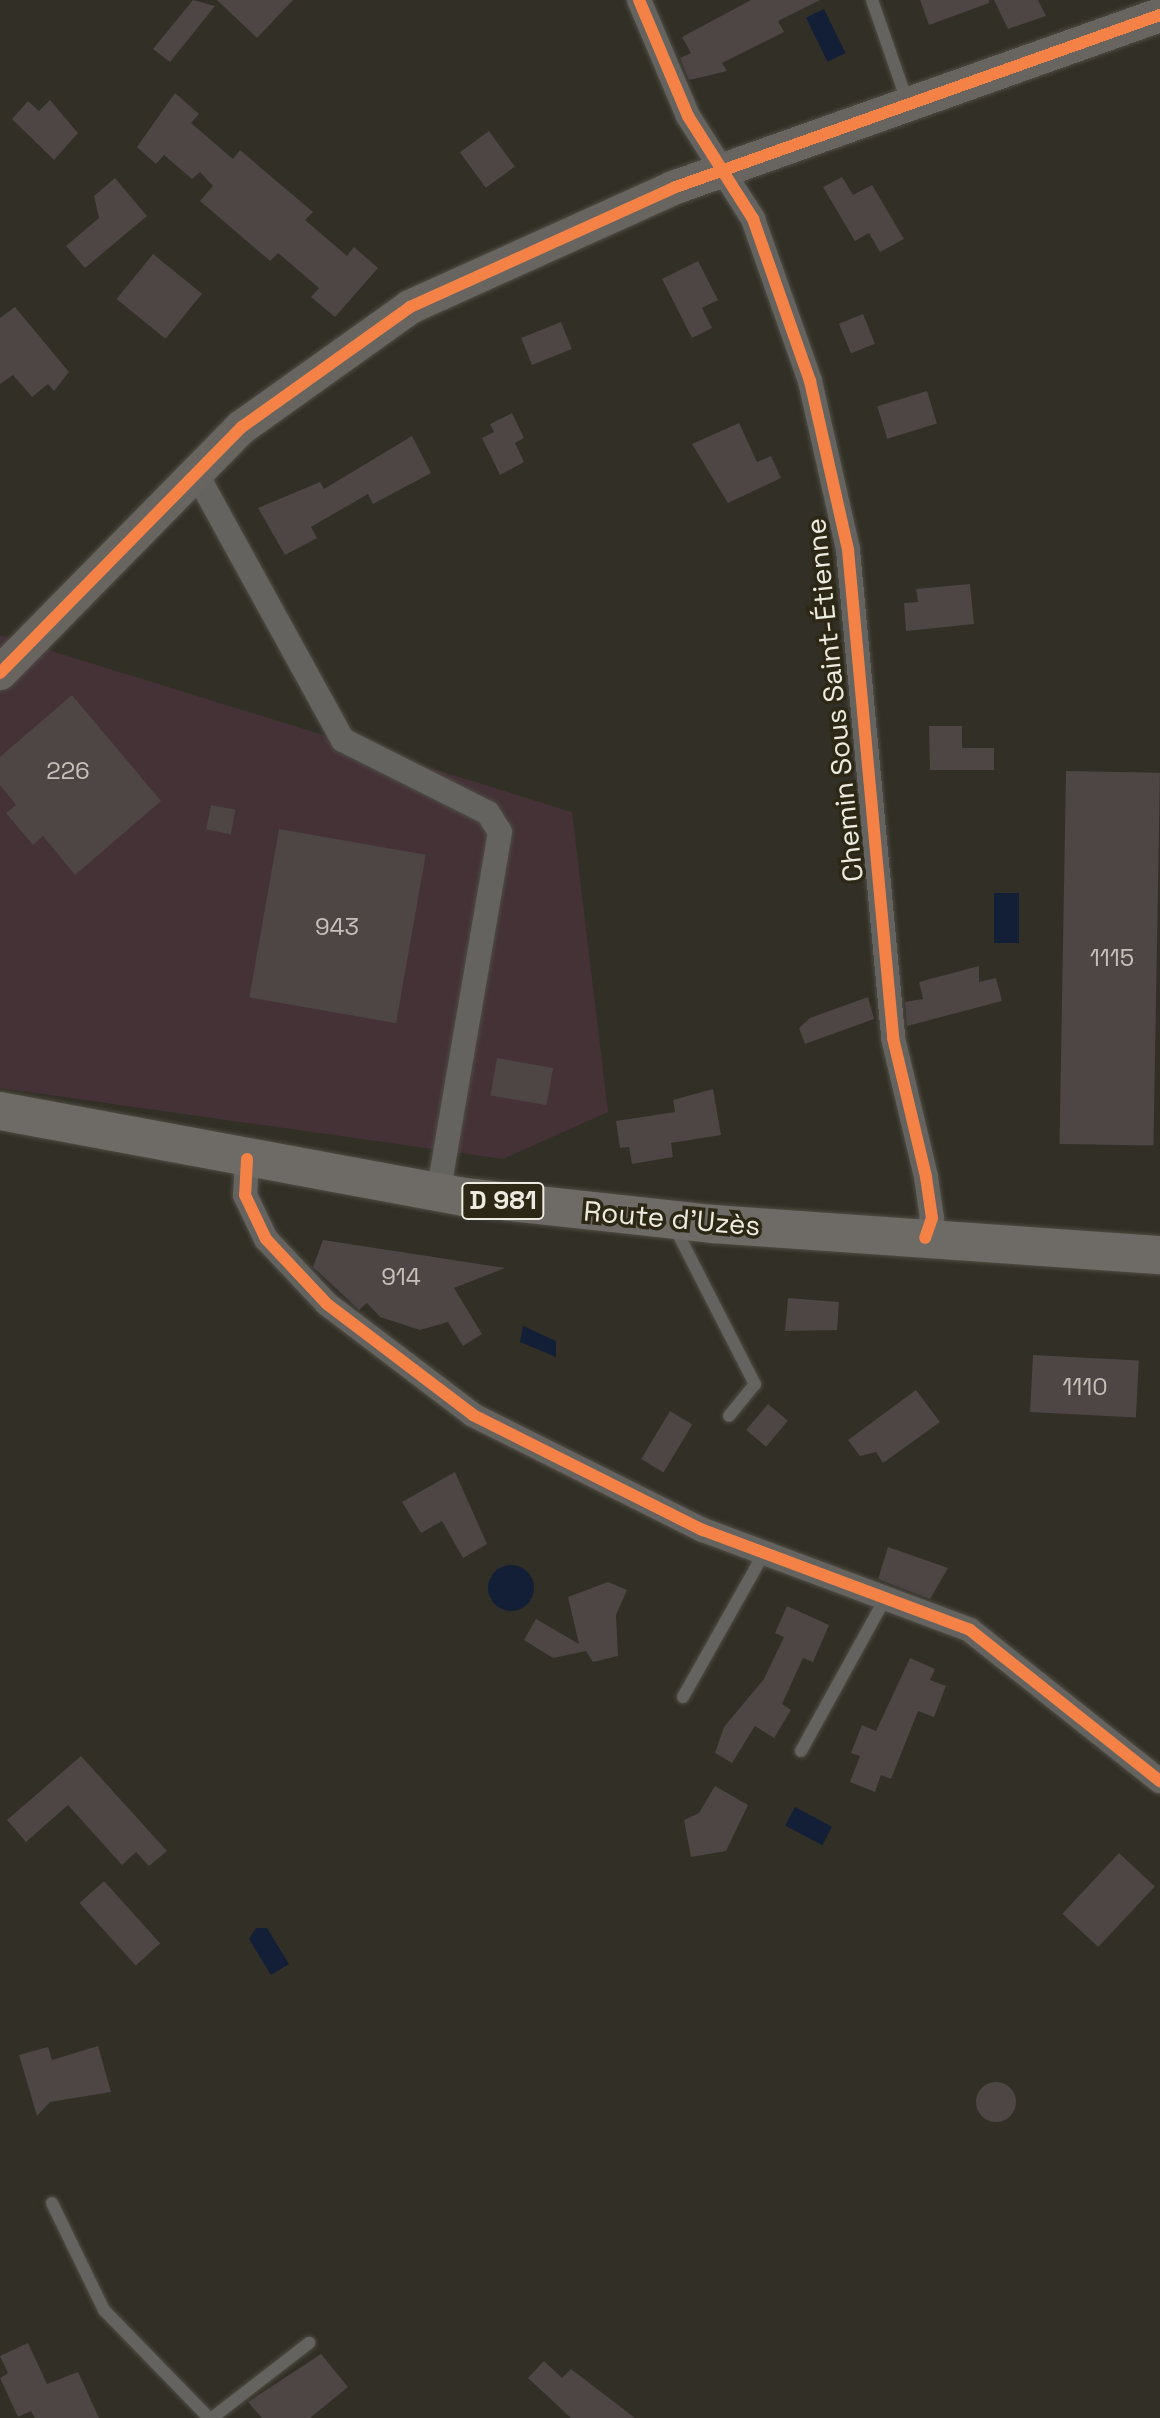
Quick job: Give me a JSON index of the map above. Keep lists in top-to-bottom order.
{
  "streets": {
    "main road": ["D 981", "Route d'Uzès"],
    "street": ["Chemin Sous Saint-Étienne"]
  },
  "crossings": [
    ["Chemin Sous Saint-Étienne", "Route d'Uzès"]
  ],
  "house_numbers": [
    "226",
    "943",
    "1115",
    "914",
    "1110"
  ]
}
